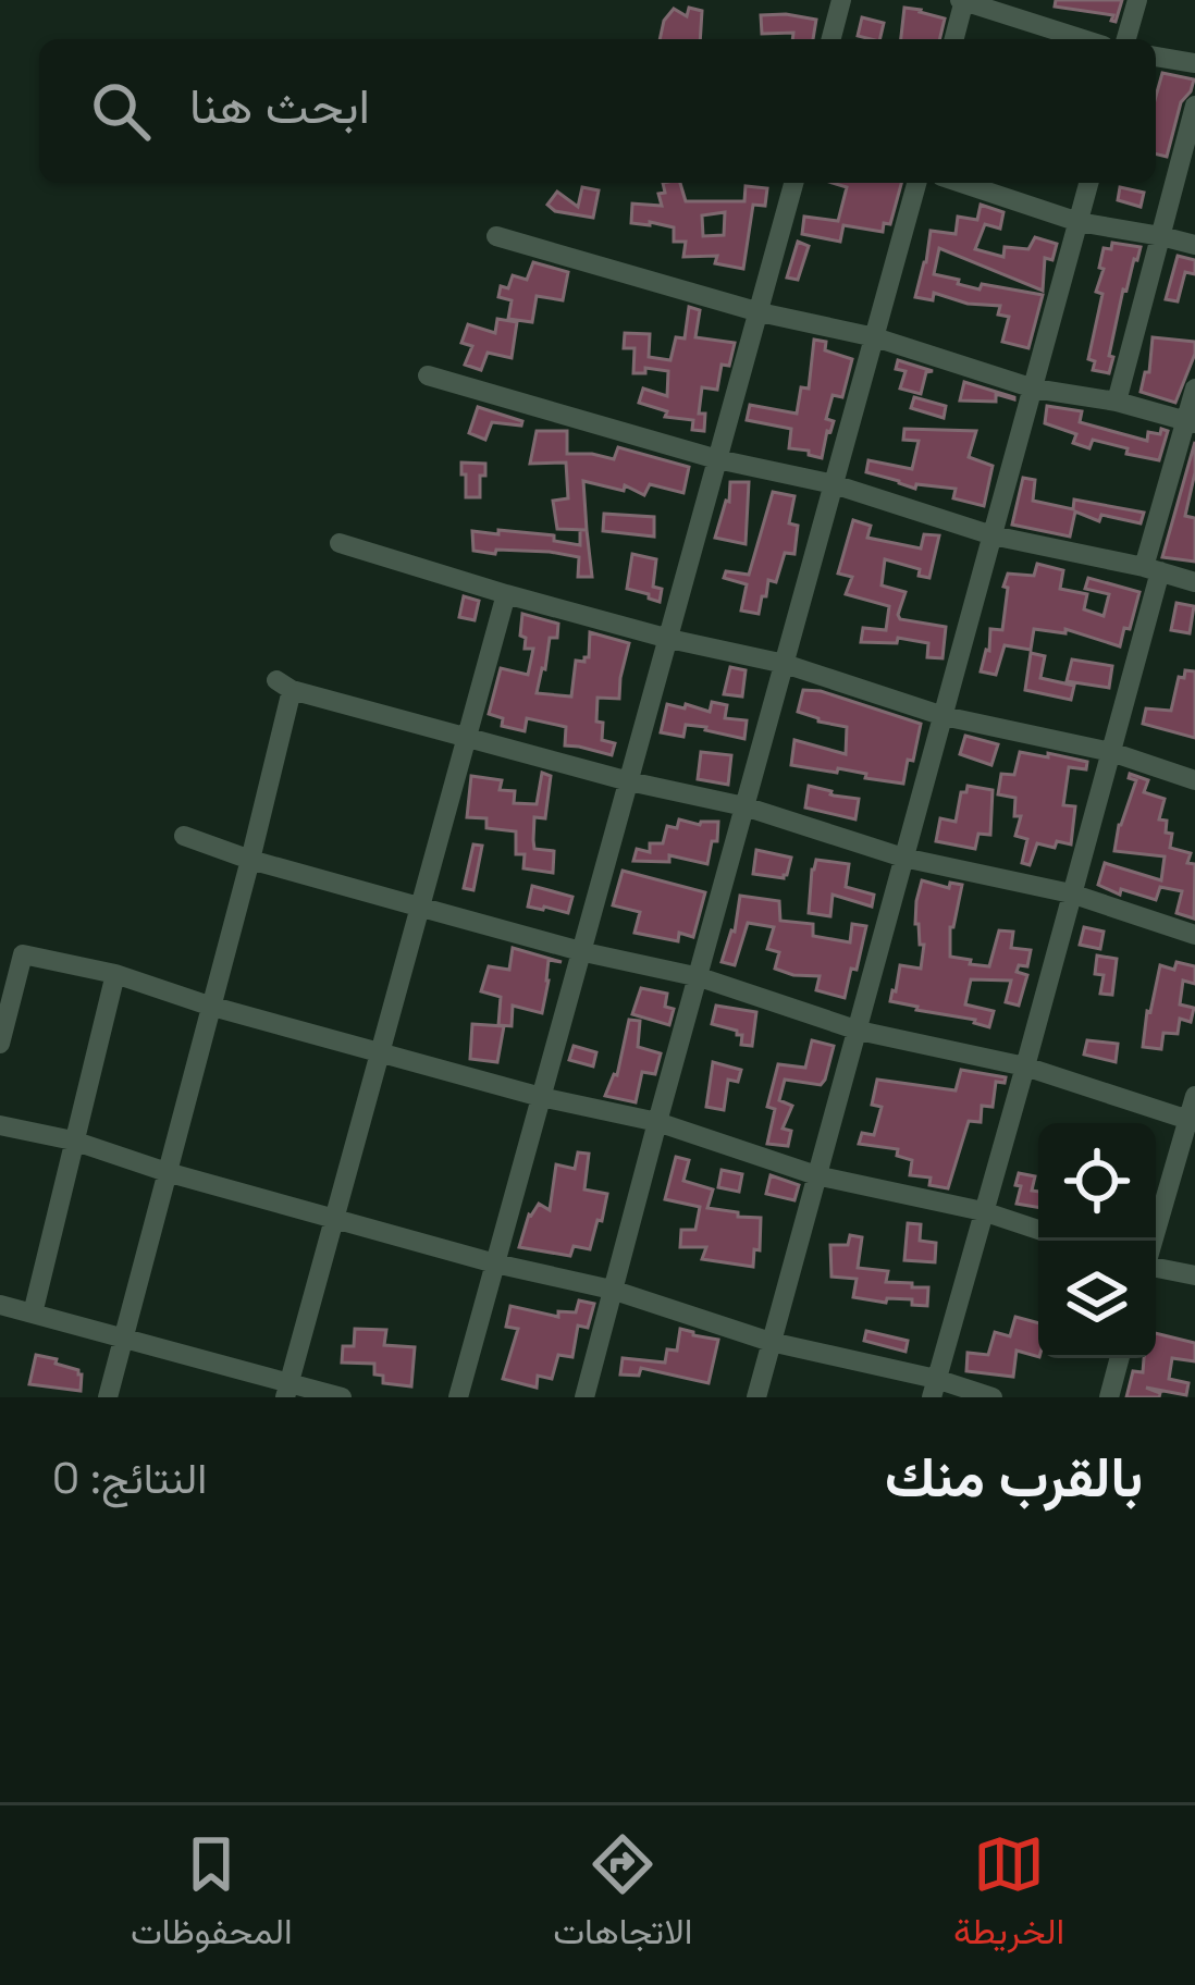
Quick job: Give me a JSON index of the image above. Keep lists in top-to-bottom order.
{
  "page": {
    "search": "ابحث هنا",
    "heading": ["بالقرب منك", "النتائج: 0"],
    "nav": ["الخريطة", "الاتجاهات", "المحفوظات"]
  }
}
